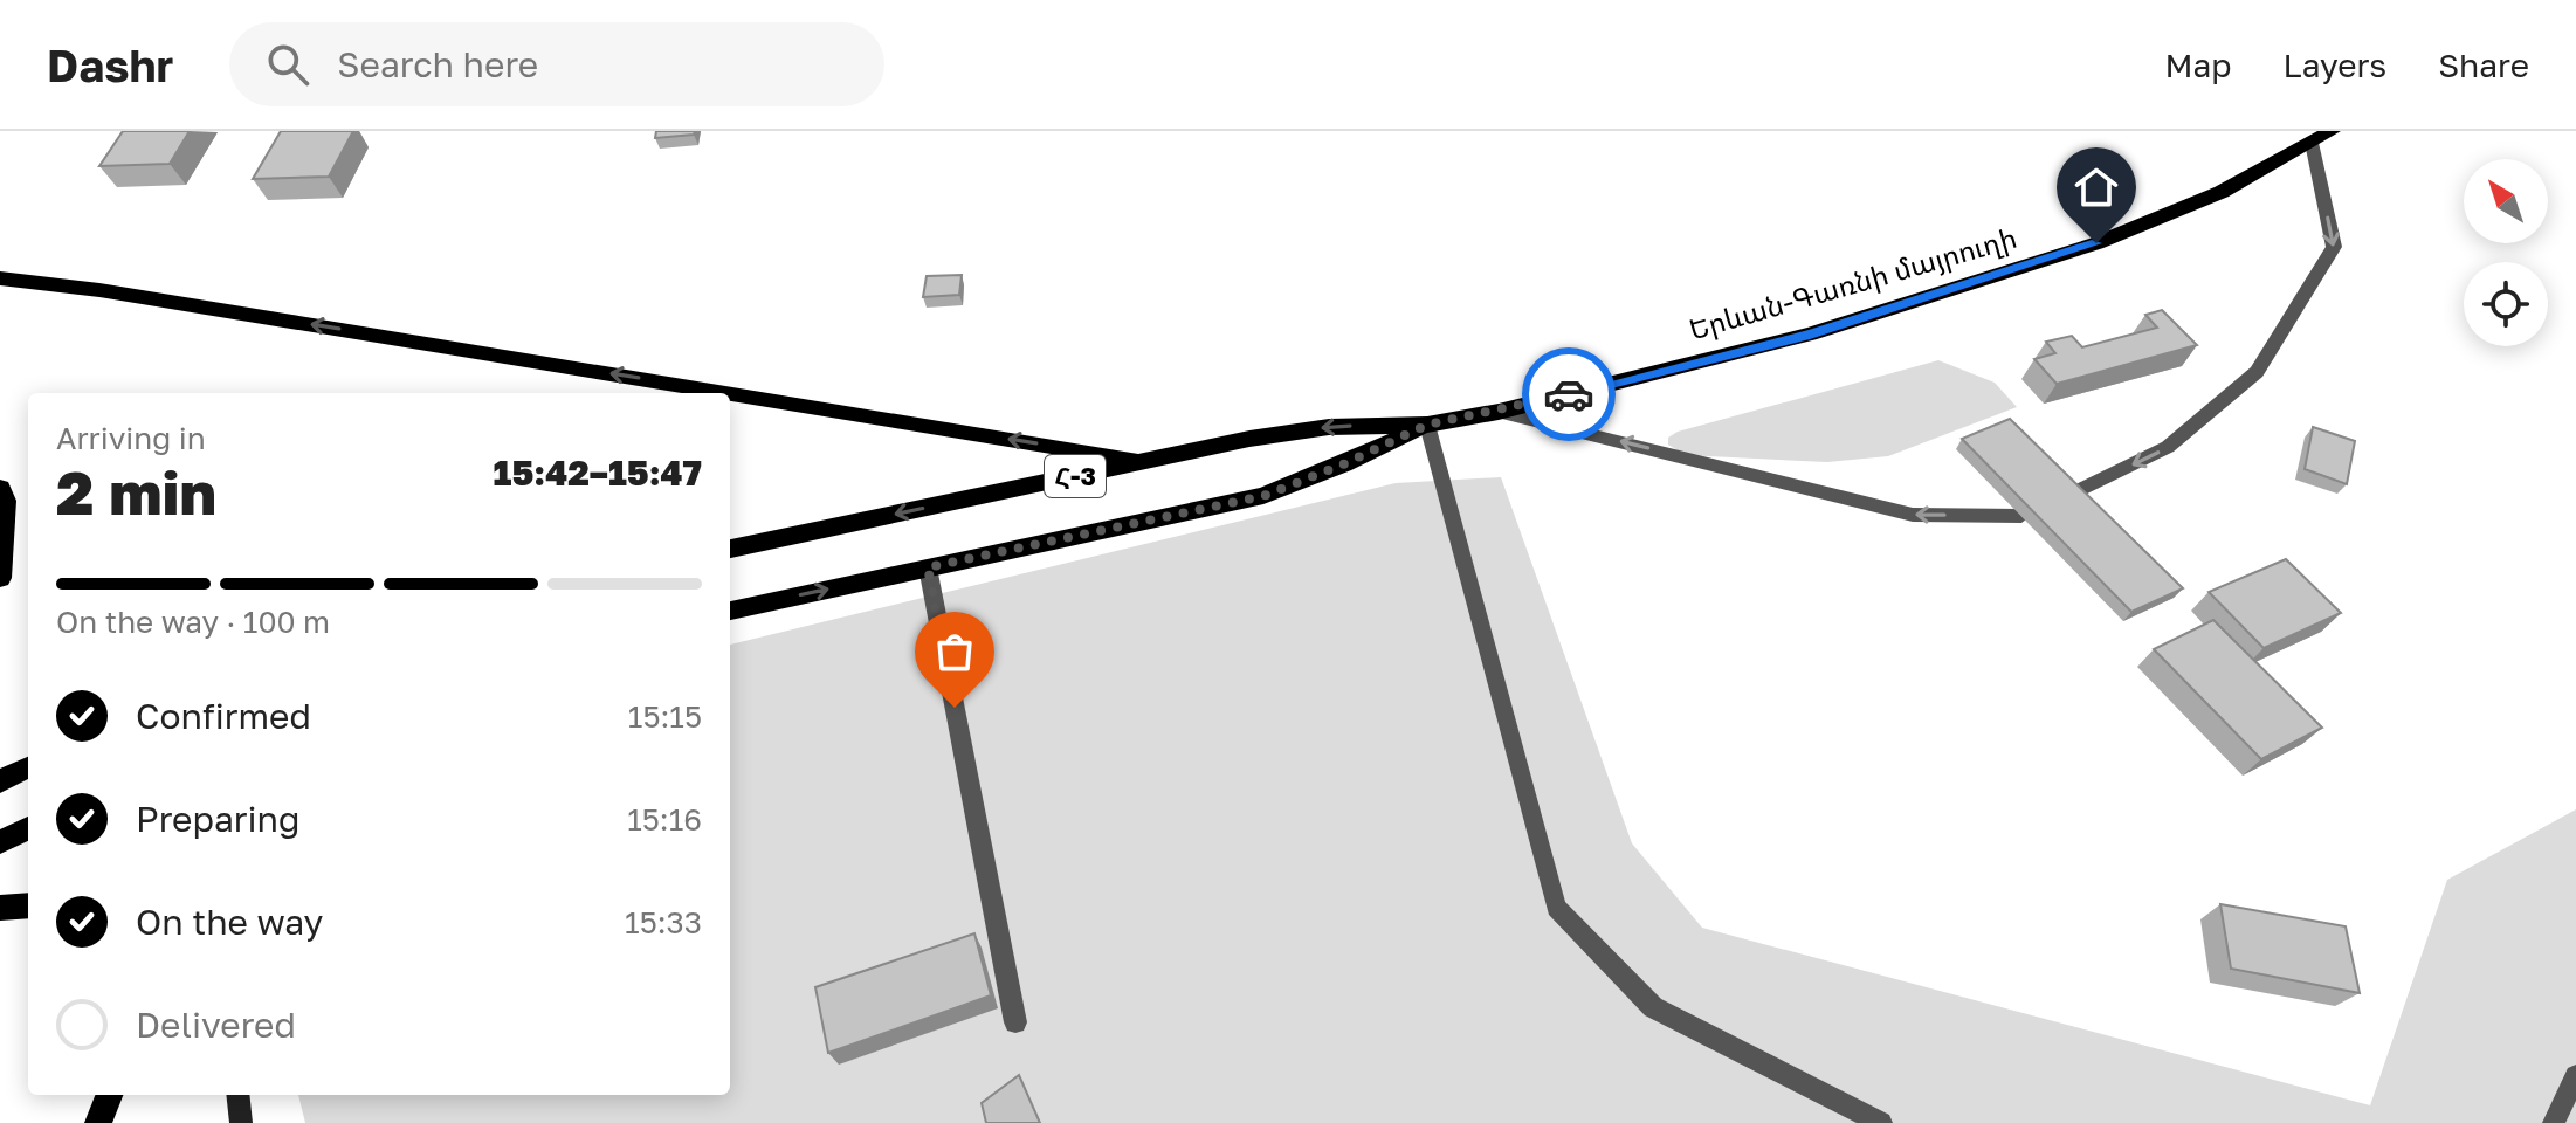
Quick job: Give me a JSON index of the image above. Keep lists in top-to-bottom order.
{
  "streets": {
    "main road": ["Երևան-Գառնի մայրուղի", "Հ-3"]
  },
  "north": "top left",
  "page": {
    "header": "Dashr",
    "search": "Search here",
    "nav": ["Map", "Layers", "Share"],
    "heading": ["2 min", "Arriving in", "15:42–15:47"],
    "bar": "On the way · 100 m",
    "list": [
      ["Confirmed", "15:15"],
      ["Preparing", "15:16"],
      ["On the way", "15:33"],
      "Delivered"
    ]
  }
}
